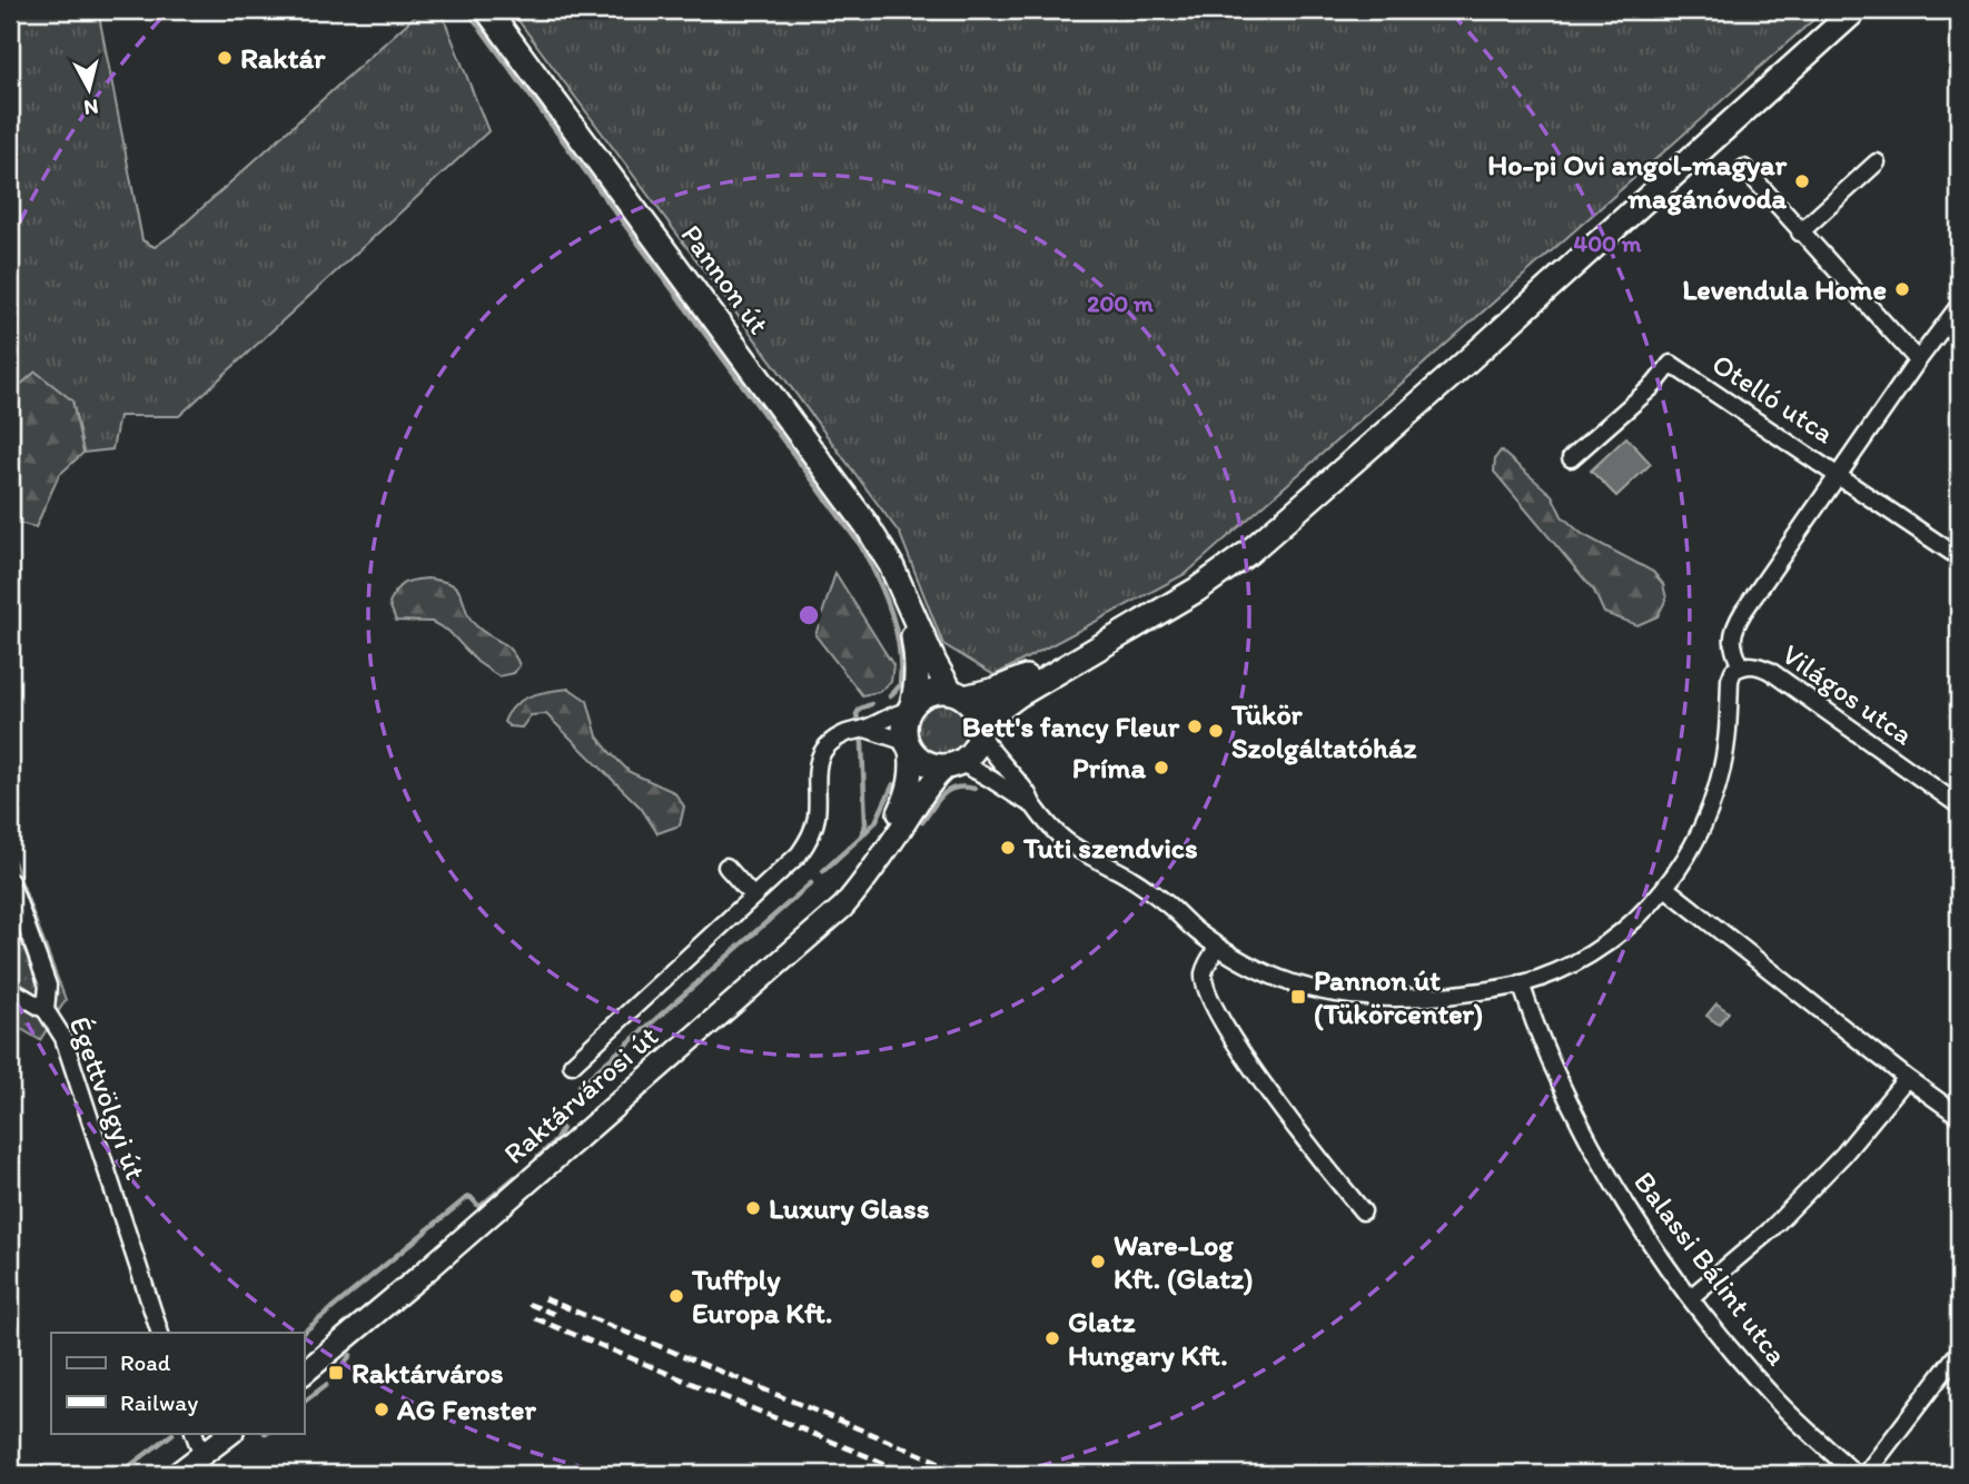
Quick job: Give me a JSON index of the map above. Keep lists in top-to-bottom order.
{
  "streets": {
    "main road": ["Pannon út", "Raktárvárosi út"],
    "street": [
      "Otelló utca",
      "Világos utca",
      "Égettvölgyi út",
      "Balassi Bálint utca"
    ]
  },
  "crossings": [
    ["Pannon út", "Raktárvárosi út"]
  ],
  "places": {
    "other": [
      "Raktár",
      "Ho-pi Ovi angol-magyar magánóvoda",
      "Levendula Home",
      "Bett's fancy Fleur",
      "Tükör Szolgáltatóház",
      "Príma",
      "Tuti szendvics",
      "Luxury Glass",
      "Ware-Log Kft. (Glatz)",
      "Tuffply Europa Kft.",
      "Glatz Hungary Kft.",
      "AG Fenster"
    ],
    "transit": ["Pannon út (Tükörcenter)", "Raktárváros"]
  },
  "legend": ["Road", "Railway"],
  "north": "bottom",
  "rings": ["400 m", "200 m"]
}
